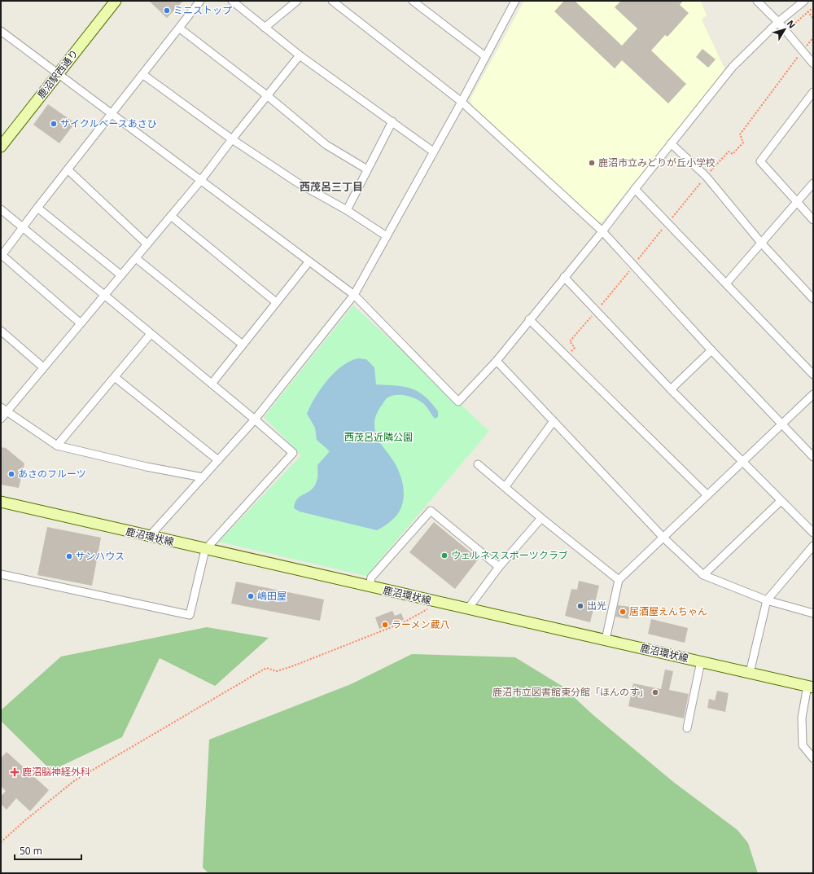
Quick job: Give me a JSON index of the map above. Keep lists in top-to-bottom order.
{
  "streets": {
    "main road": ["鹿沼駅西通り", "鹿沼環状線"]
  },
  "districts": ["西茂呂三丁目"],
  "parks": ["西茂呂近隣公園"],
  "places": {
    "other": [
      "ミニストップ",
      "サイクルベースあさひ",
      "鹿沼市立みどりが丘小学校",
      "あさのフルーツ",
      "ウェルネススポーツクラブ",
      "サンハウス",
      "嶋田屋",
      "出光",
      "居酒屋えんちゃん",
      "ラーメン蔵八",
      "鹿沼市立図書館東分館「ほんのす」"
    ],
    "health": ["鹿沼脳神経外科"]
  },
  "scale_bar": "50 m",
  "north": "top right"
}
